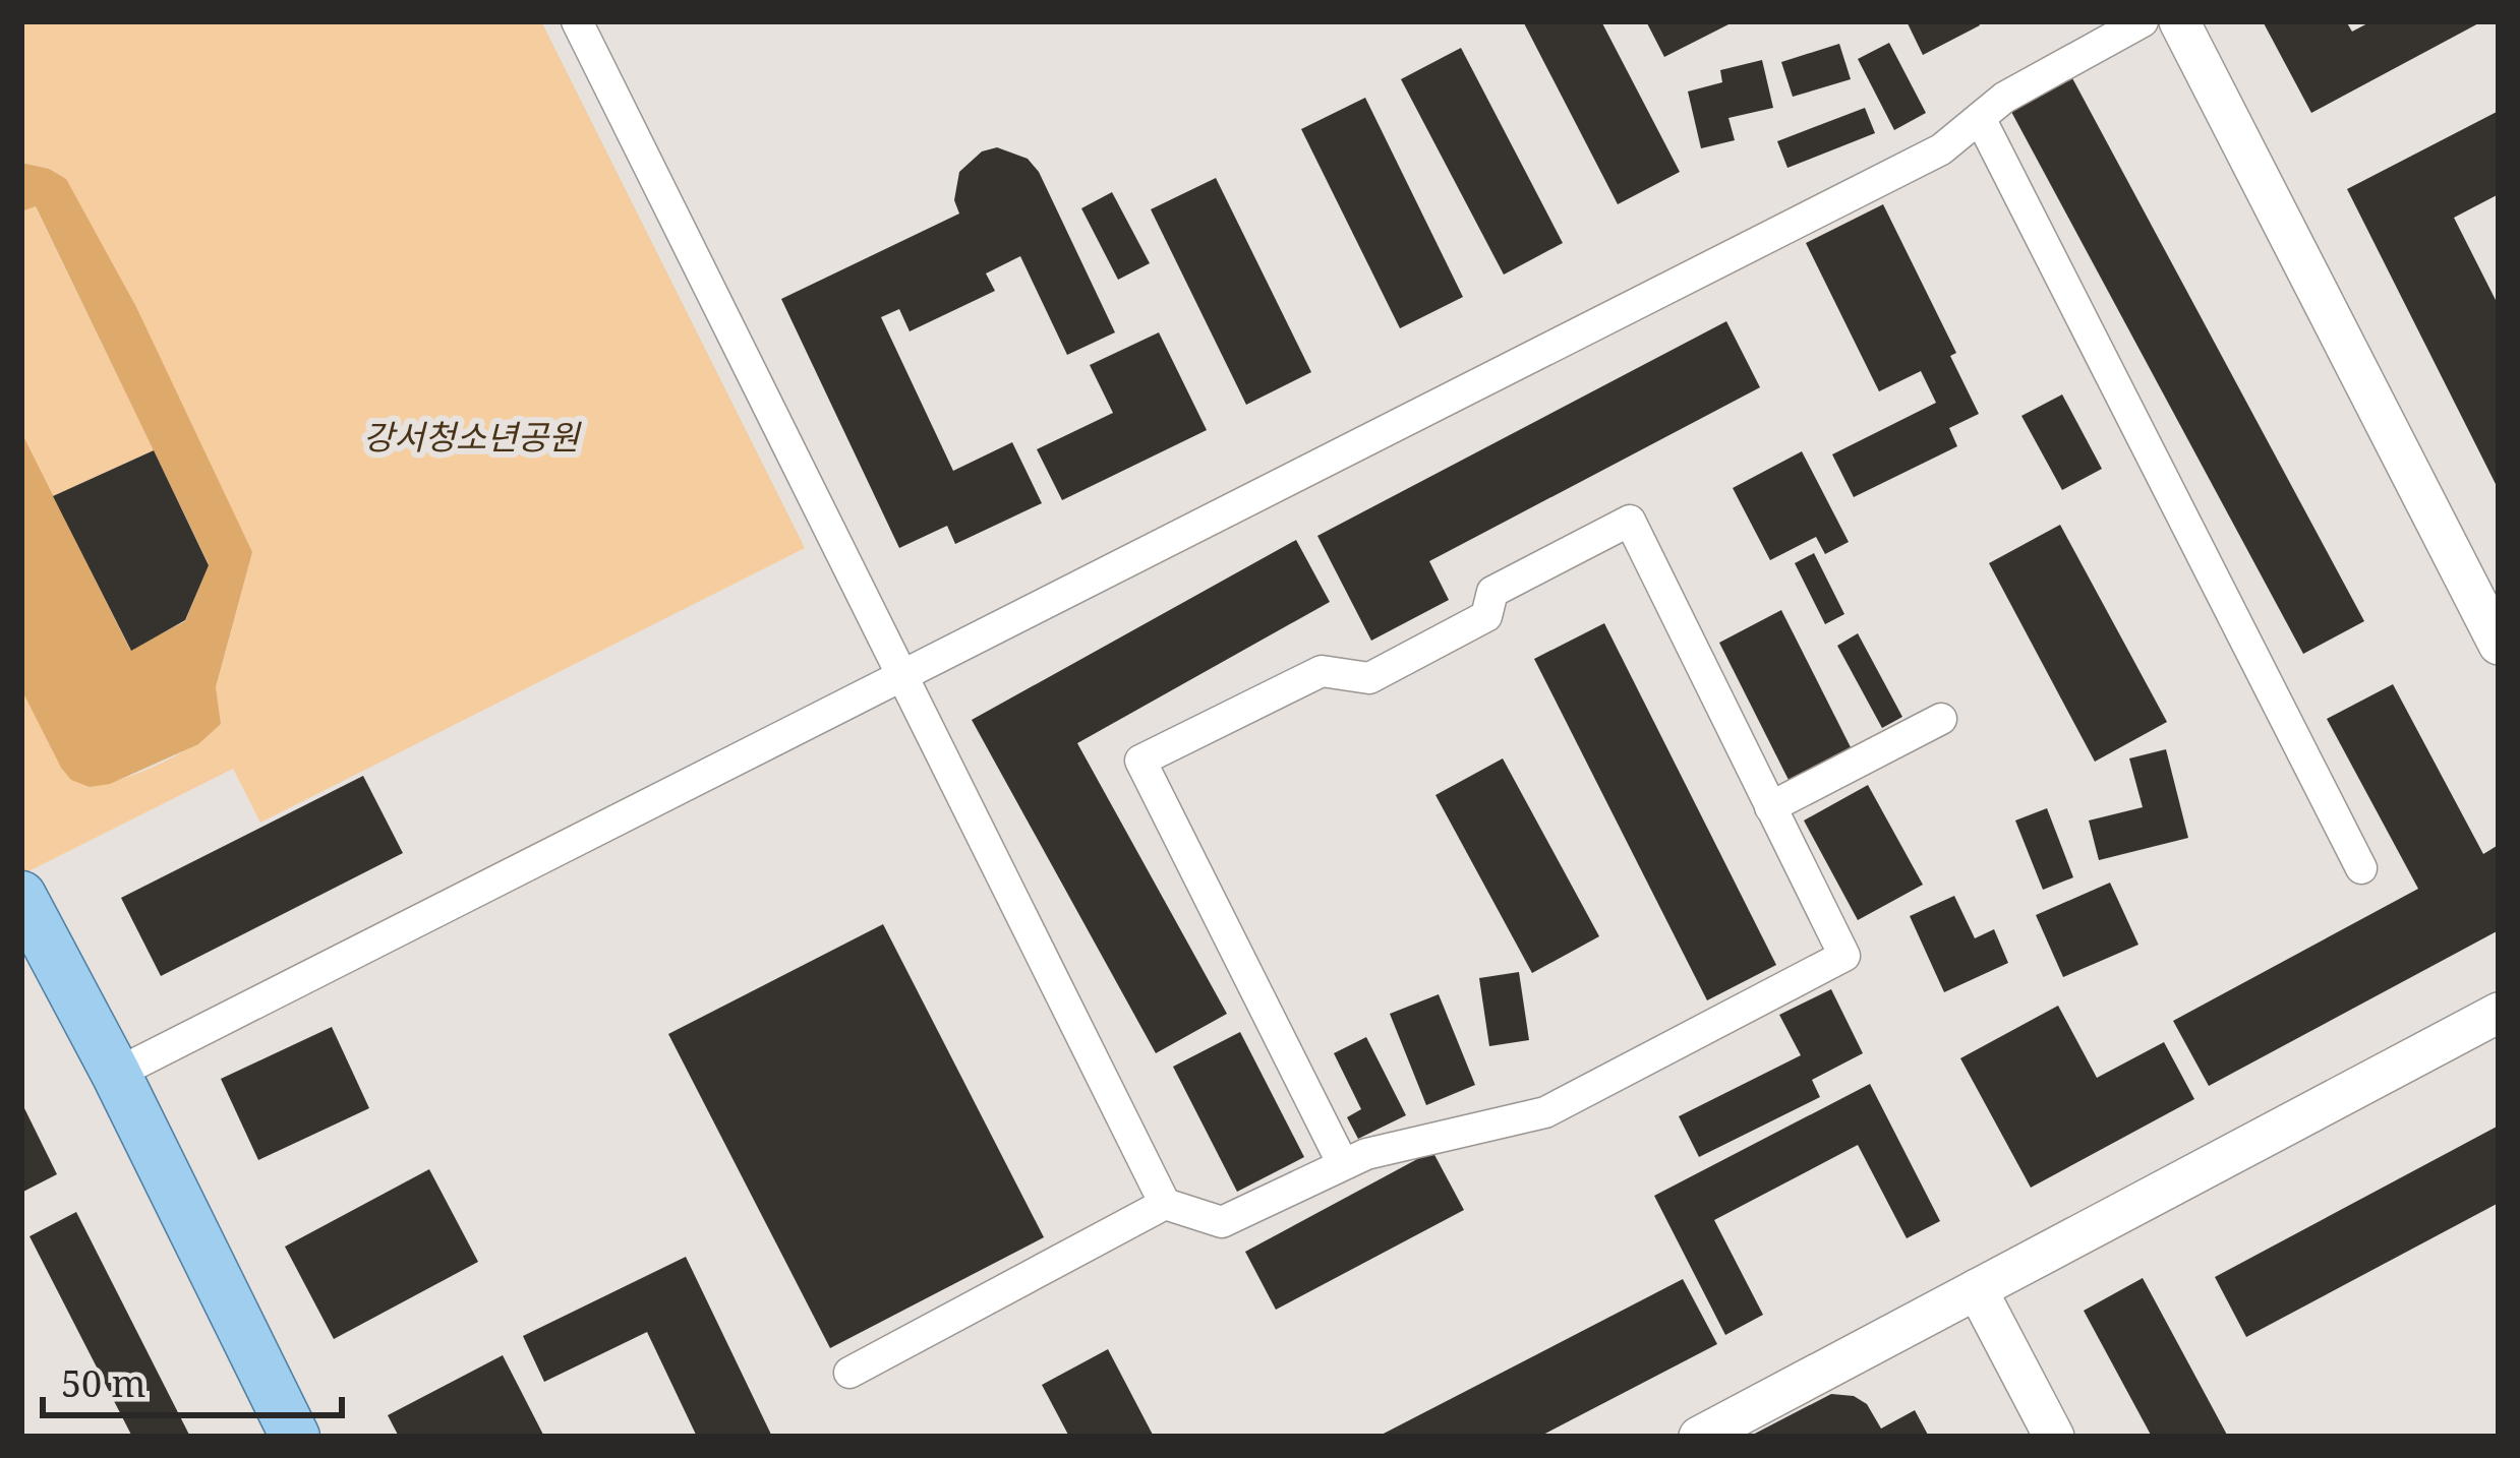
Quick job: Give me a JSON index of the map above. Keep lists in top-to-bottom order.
{
  "parks": ["강서청소년공원"],
  "scale_bar": "50 m"
}
